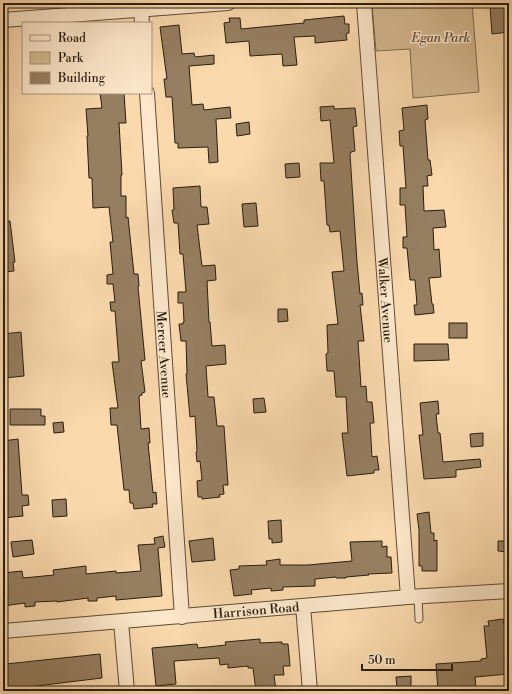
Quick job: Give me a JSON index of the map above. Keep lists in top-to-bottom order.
{
  "streets": {
    "street": ["Walker Avenue", "Mercer Avenue", "Harrison Road"]
  },
  "crossings": [
    ["Walker Avenue", "Harrison Road"],
    ["Mercer Avenue", "Harrison Road"]
  ],
  "parks": ["Egan Park"],
  "legend": ["Road", "Park", "Building"],
  "scale_bar": "50 m"
}
